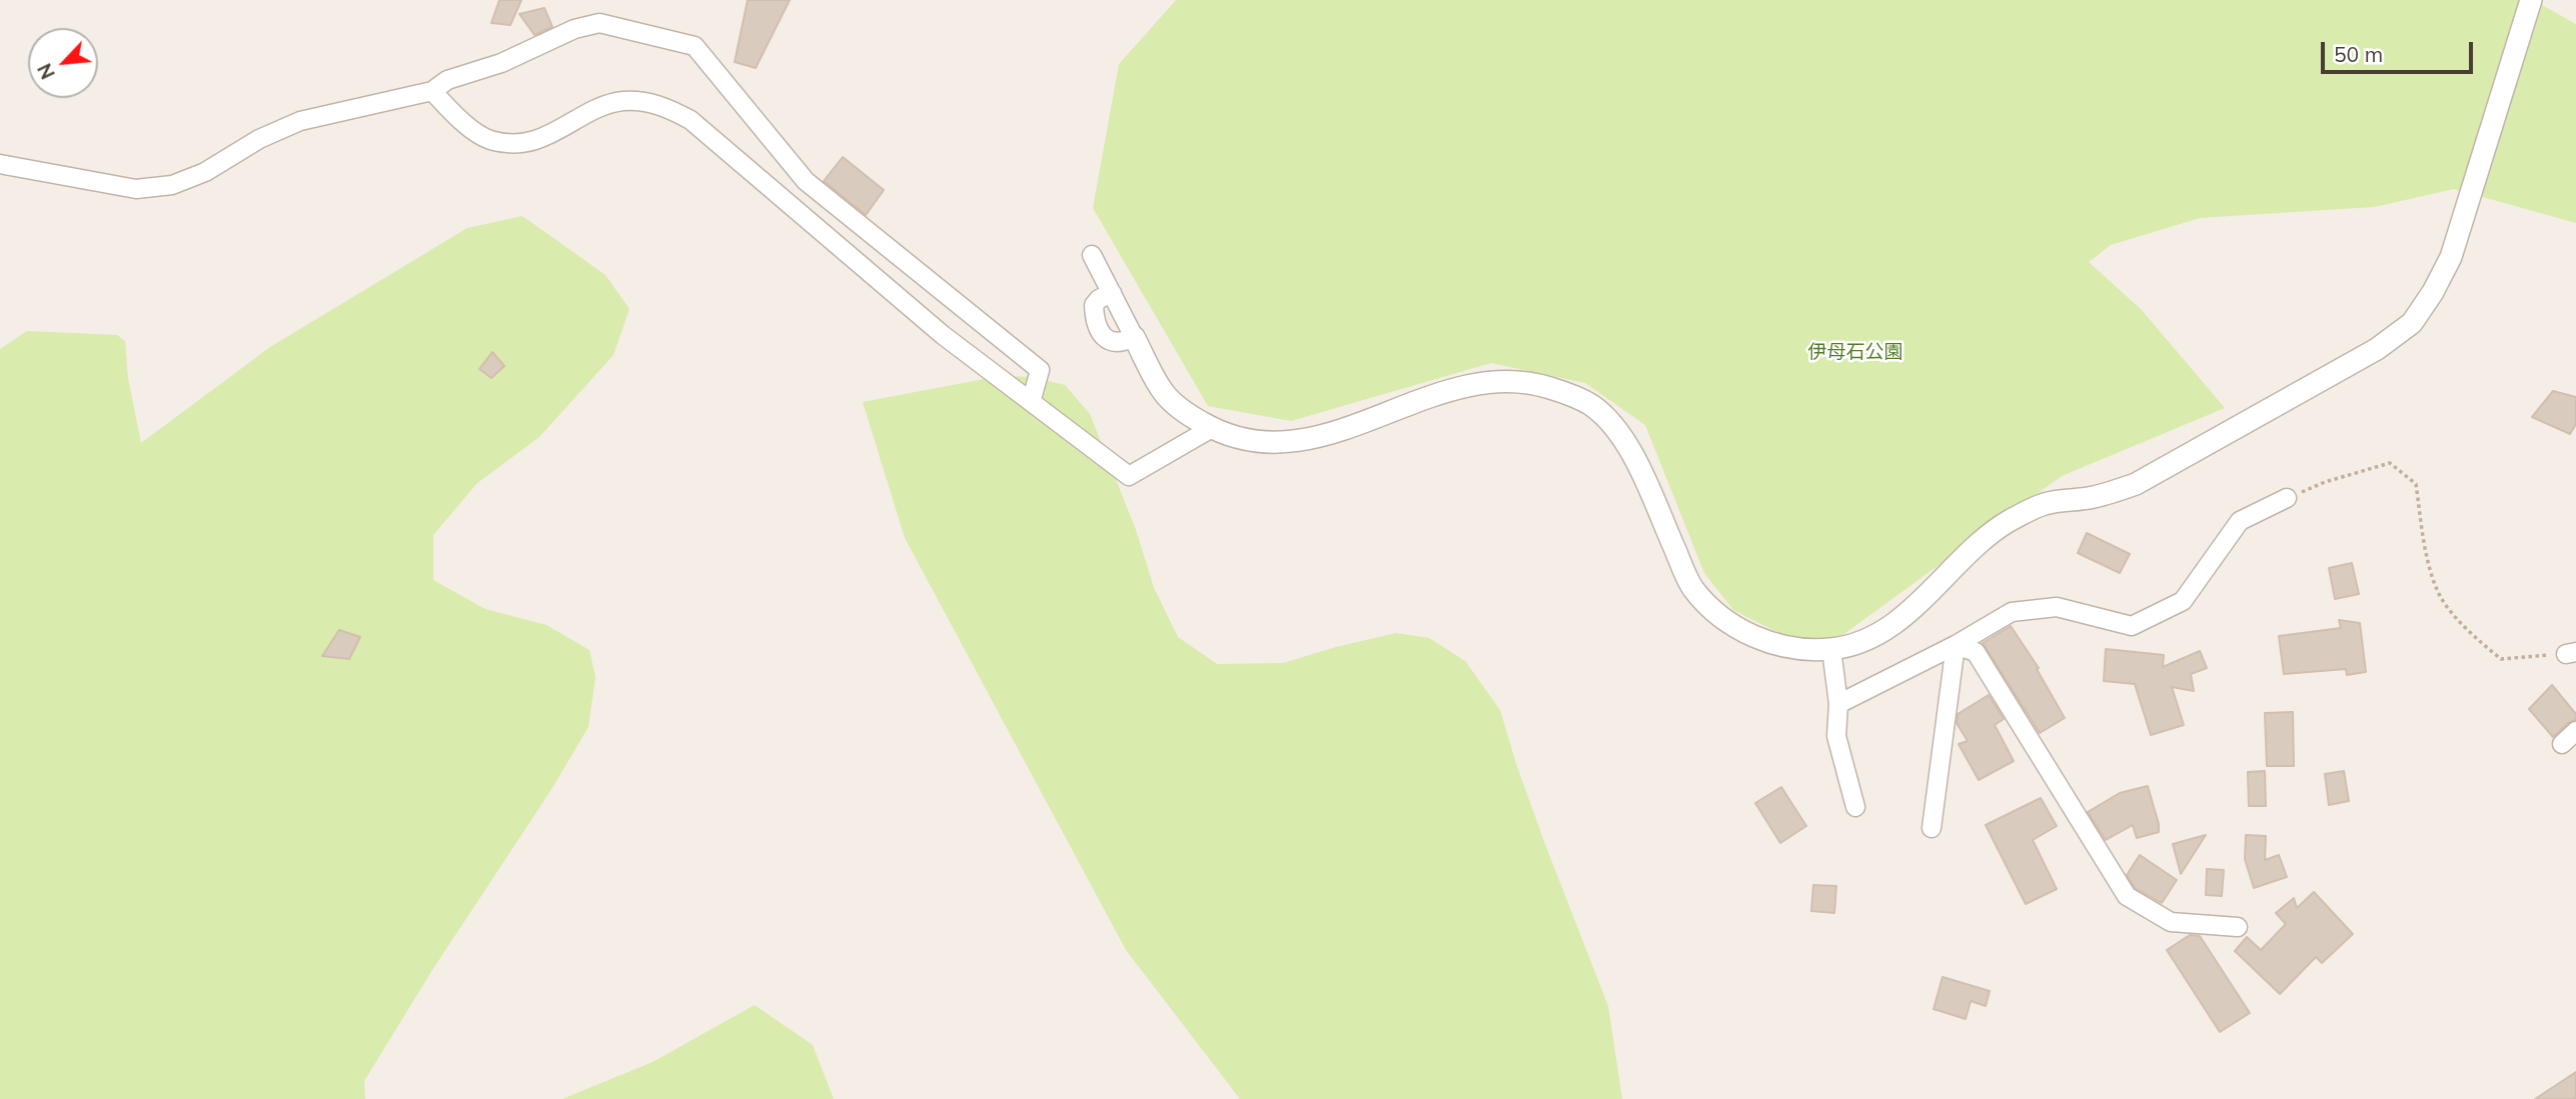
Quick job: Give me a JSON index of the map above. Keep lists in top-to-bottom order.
{
  "parks": ["伊母石公園"],
  "scale_bar": "50 m",
  "north": "bottom left"
}
